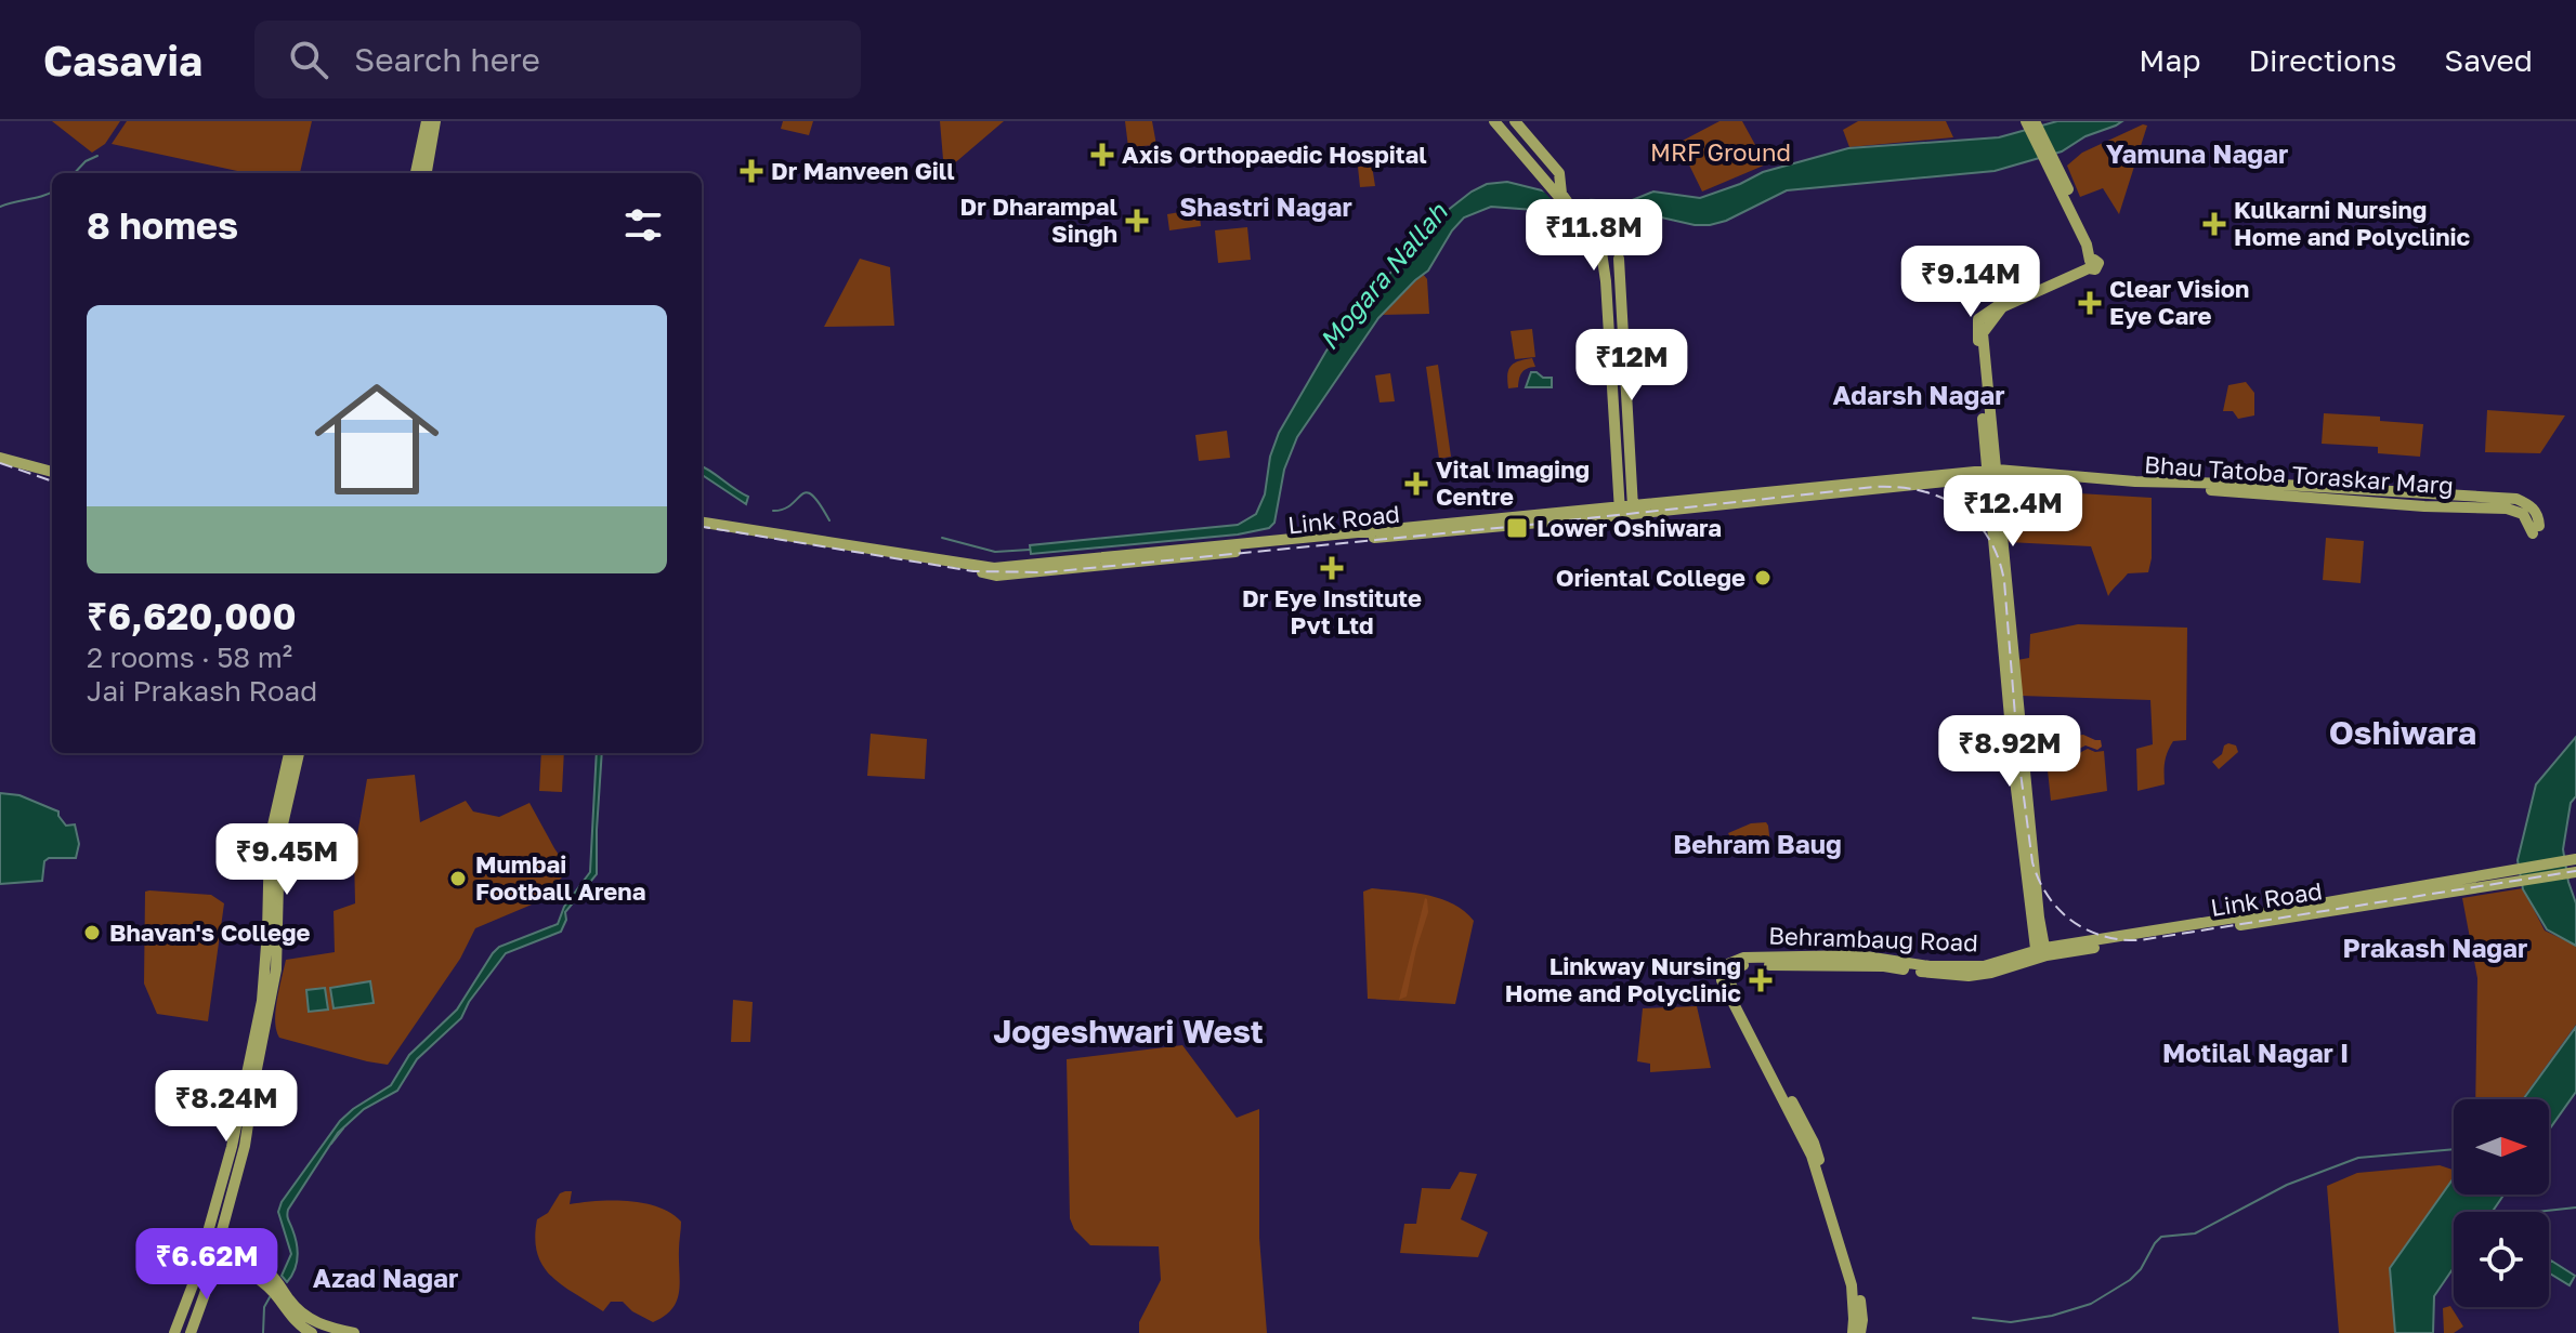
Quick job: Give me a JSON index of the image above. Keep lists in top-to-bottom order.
{
  "streets": {
    "main road": ["Bhau Tatoba Toraskar Marg", "Link Road", "Behrambaug Road"]
  },
  "crossings": [
    ["Bhau Tatoba Toraskar Marg", "Link Road"],
    ["Link Road", "Behrambaug Road"]
  ],
  "districts": [
    "Yamuna Nagar",
    "Shastri Nagar",
    "Adarsh Nagar",
    "Oshiwara",
    "Behram Baug",
    "Prakash Nagar",
    "Jogeshwari West",
    "Motilal Nagar I",
    "Azad Nagar"
  ],
  "water": ["Mogara Nallah"],
  "parks": ["MRF Ground"],
  "places": {
    "health": [
      "Axis Orthopaedic Hospital",
      "Dr Manveen Gill",
      "Dr Dharampal Singh",
      "Kulkarni Nursing Home and Polyclinic",
      "Clear Vision Eye Care",
      "Vital Imaging Centre",
      "Dr Eye Institute Pvt Ltd",
      "Linkway Nursing Home and Polyclinic"
    ],
    "transit": ["Lower Oshiwara"],
    "other": ["Oriental College", "Mumbai Football Arena", "Bhavan's College"]
  },
  "north": "right",
  "page": {
    "header": "Casavia",
    "search": "Search here",
    "nav": ["Map", "Directions", "Saved"],
    "heading": "8 homes",
    "price": [
      "₹11.8M",
      "₹9.14M",
      "₹12M",
      "₹12.4M",
      "₹8.92M",
      "₹9.45M",
      "₹8.24M",
      "₹6.62M"
    ],
    "list": [
      {
        "name": "₹6,620,000",
        "note": "2 rooms · 58 m² · Jai Prakash Road"
      }
    ]
  }
}
